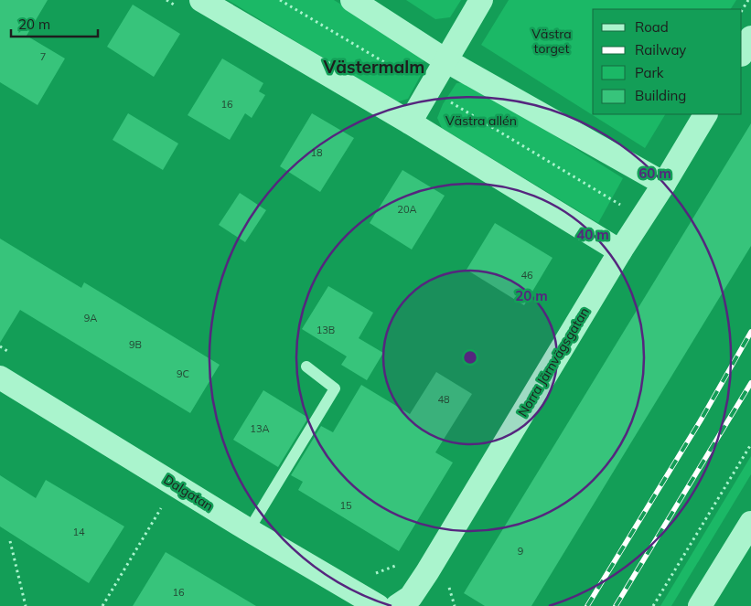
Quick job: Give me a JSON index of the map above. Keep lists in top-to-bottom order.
{
  "streets": {
    "street": ["Norra Järnvägsgatan", "Dalgatan"]
  },
  "districts": ["Västermalm"],
  "parks": ["Västra torget", "Västra allén"],
  "house_numbers": [
    "7",
    "16",
    "18",
    "20A",
    "46",
    "9A",
    "13B",
    "9B",
    "9C",
    "48",
    "13A",
    "15",
    "14",
    "9",
    "16"
  ],
  "legend": [
    "Road",
    "Railway",
    "Park",
    "Building"
  ],
  "scale_bar": "20 m",
  "rings": ["60 m", "40 m", "20 m"]
}
